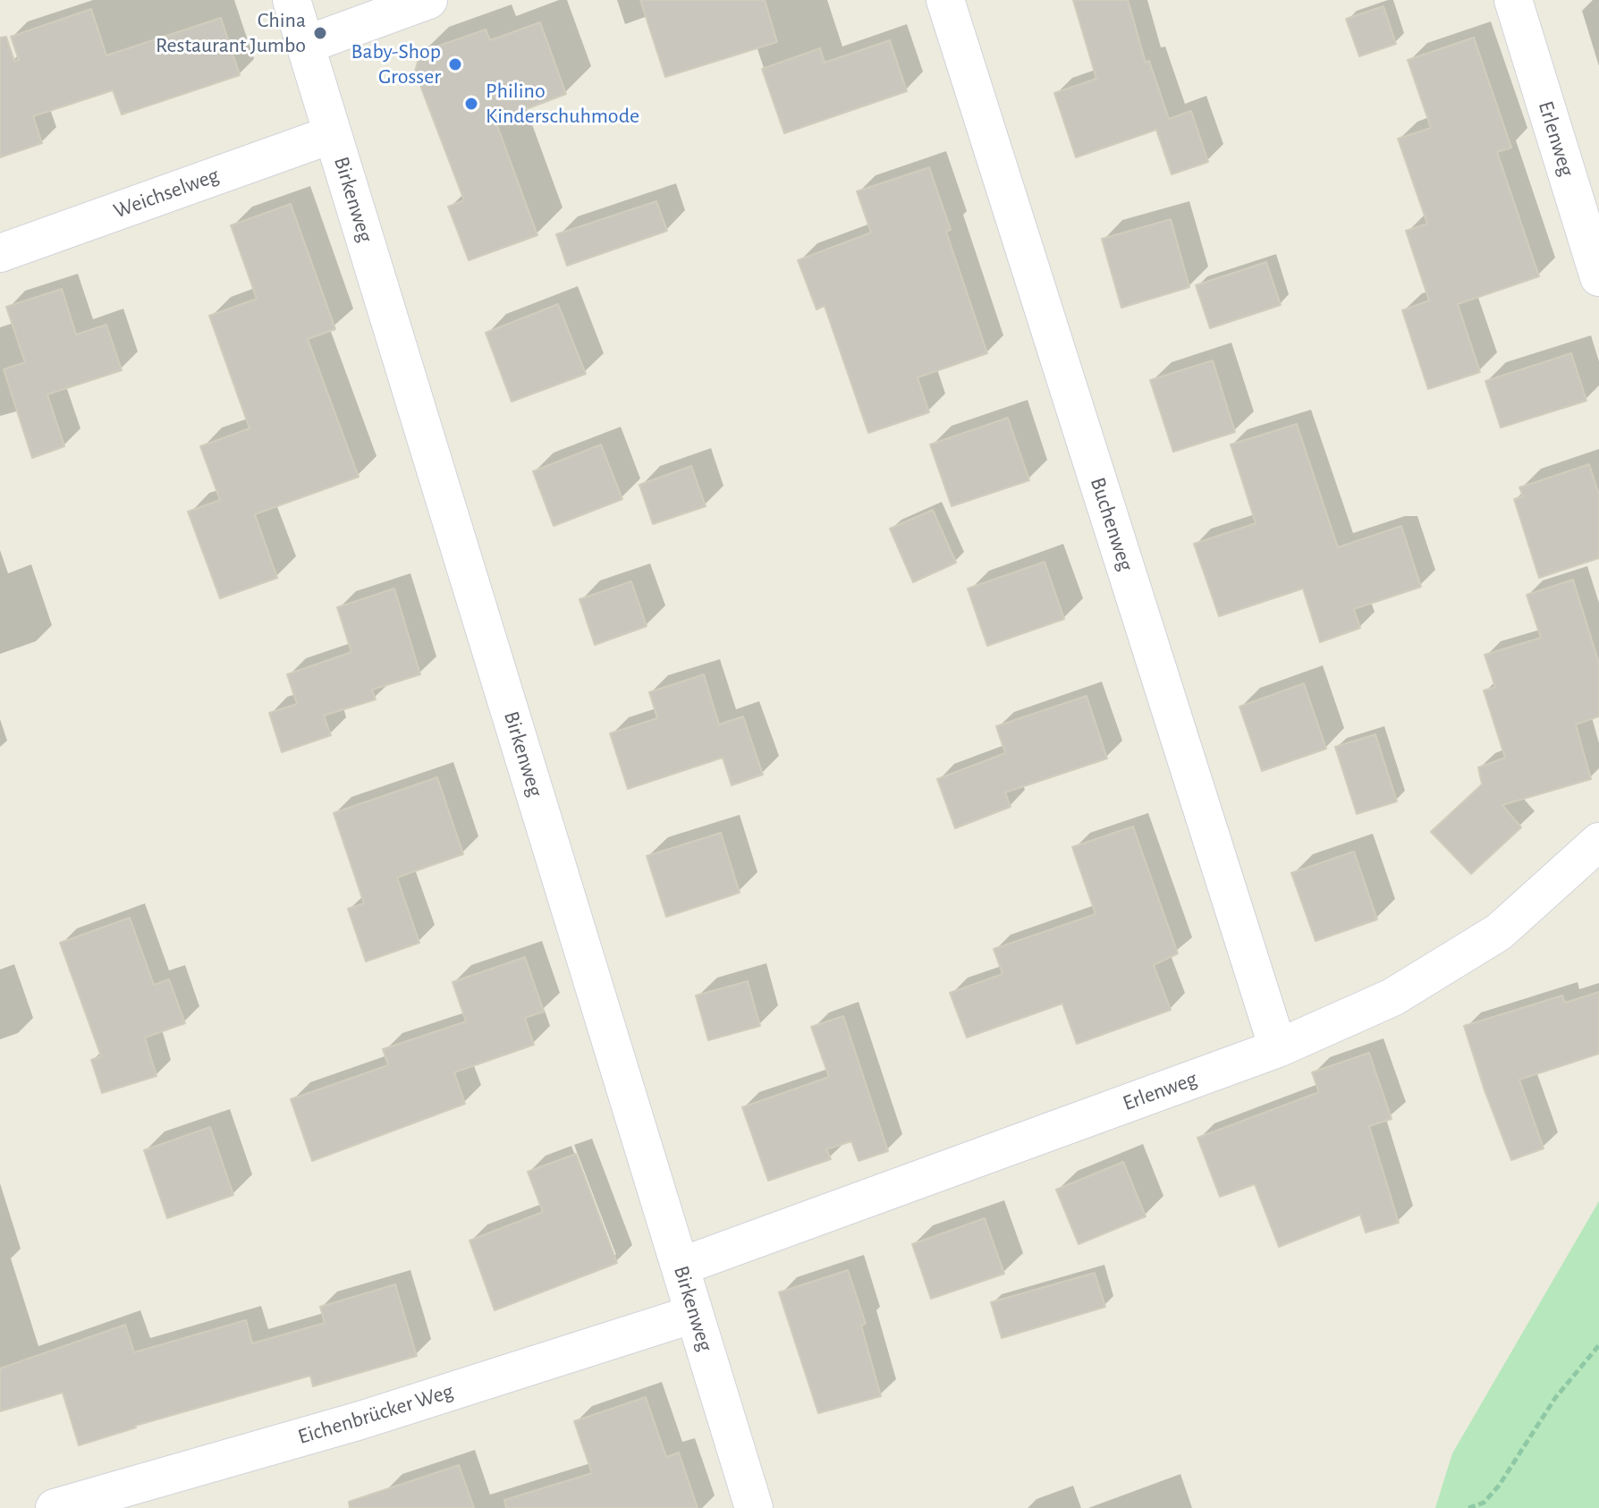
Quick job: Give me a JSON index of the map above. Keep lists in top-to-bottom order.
{
  "streets": {
    "street": [
      "Erlenweg",
      "Weichselweg",
      "Birkenweg",
      "Buchenweg",
      "Eichenbrücker Weg"
    ]
  },
  "crossings": [
    ["Erlenweg", "Birkenweg"],
    ["Erlenweg", "Buchenweg"],
    ["Weichselweg", "Birkenweg"],
    ["Birkenweg", "Eichenbrücker Weg"]
  ],
  "places": ["China Restaurant Jumbo", "Baby-Shop Grosser", "Philino Kinderschuhmode"]
}
